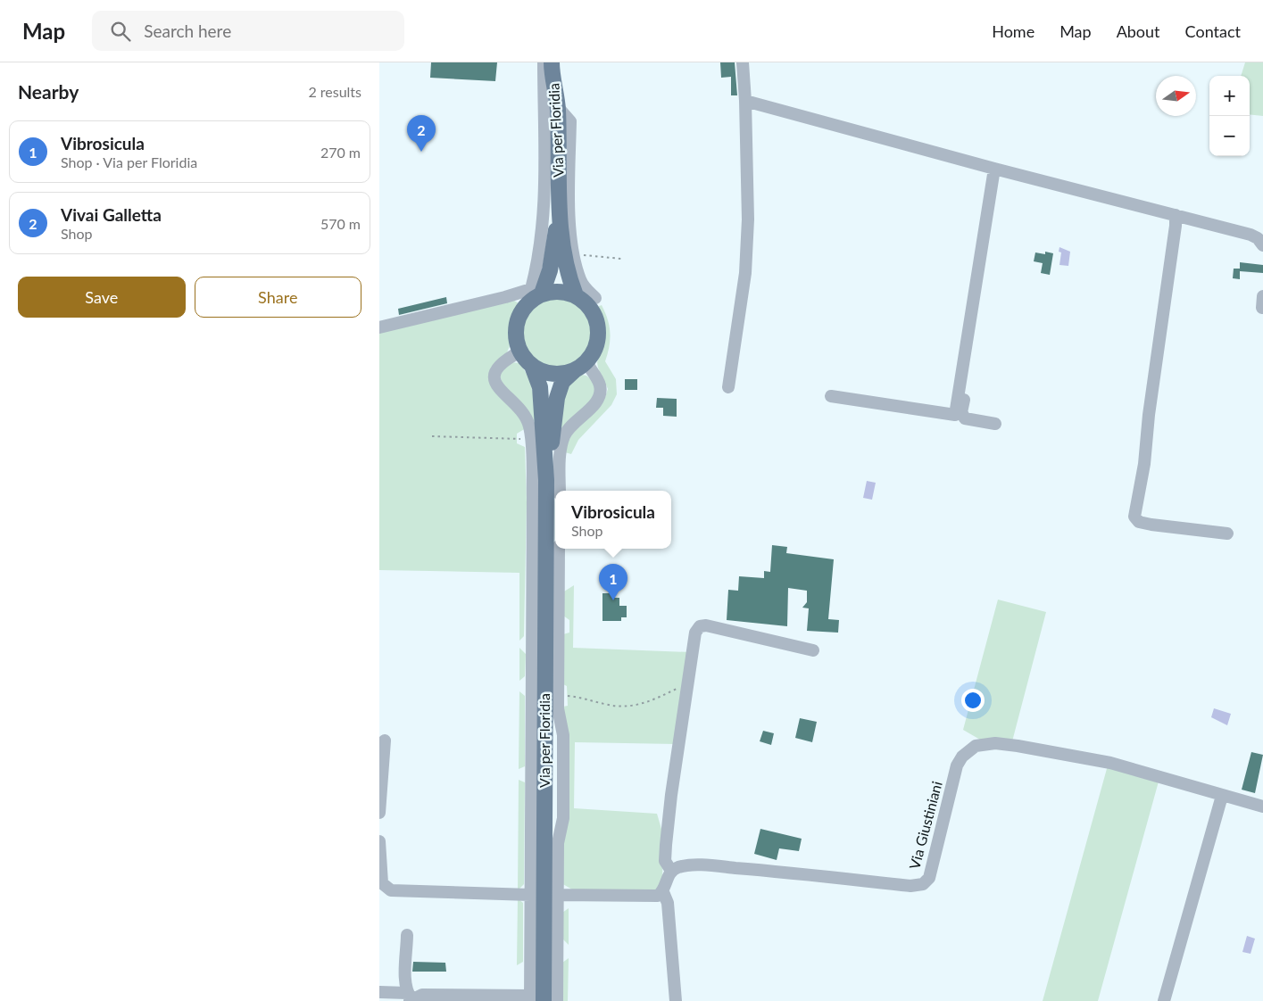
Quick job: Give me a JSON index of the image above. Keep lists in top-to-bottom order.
{
  "streets": {
    "main road": ["Via per Floridia"],
    "street": ["Via Giustiniani"]
  },
  "north": "right",
  "page": {
    "header": "Map",
    "search": "Search here",
    "nav": [
      "Home",
      "Map",
      "About",
      "Contact"
    ],
    "heading": ["Nearby", "2 results"],
    "map_buttons": ["+", "−"],
    "pins": ["2", "1"],
    "list": [
      {
        "mark": "1",
        "name": "Vibrosicula",
        "note": "Shop · Via per Floridia",
        "value": "270 m"
      },
      {
        "mark": "2",
        "name": "Vivai Galletta",
        "note": "Shop",
        "value": "570 m"
      }
    ],
    "buttons": ["Save", "Share"],
    "popup": ["Vibrosicula", "Shop"]
  }
}
